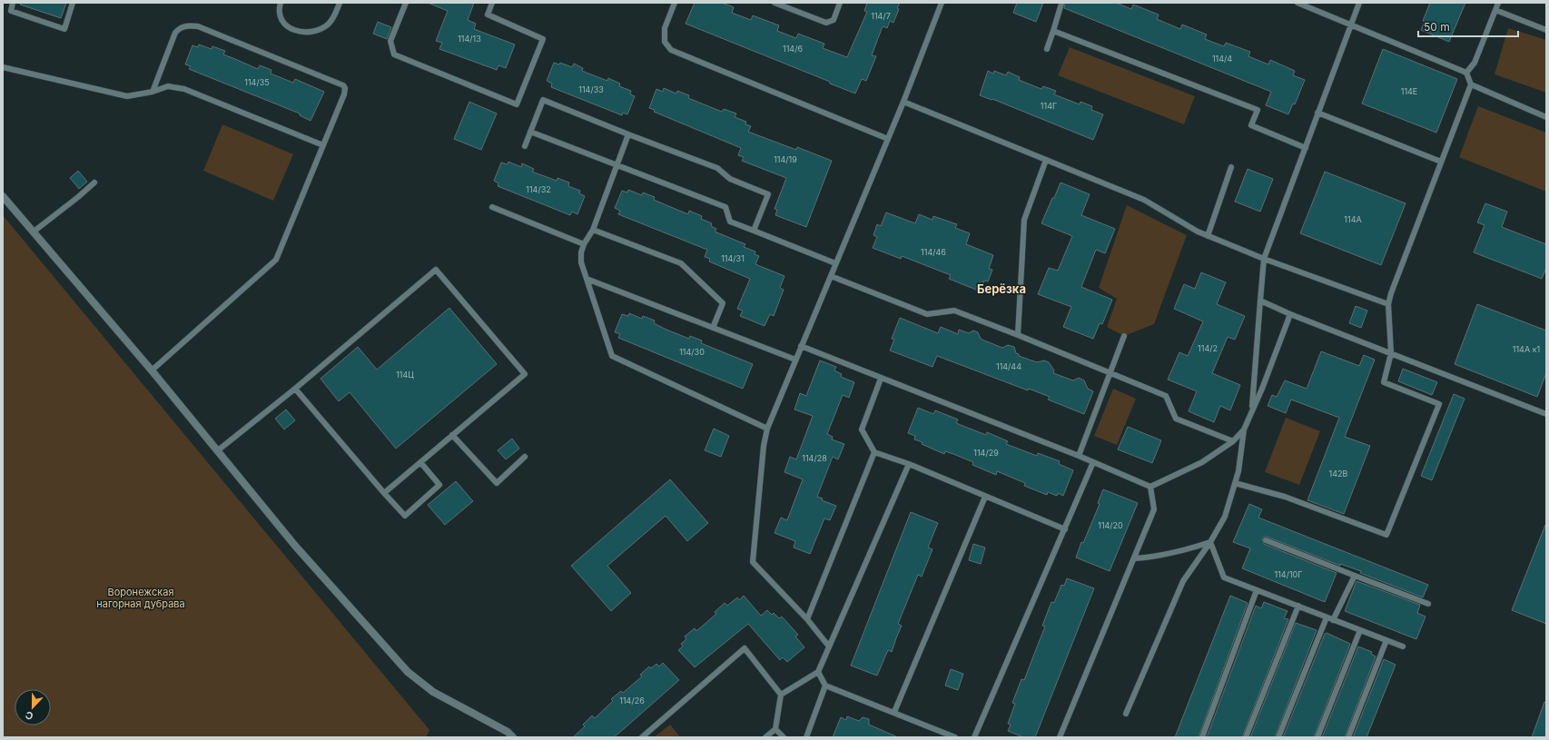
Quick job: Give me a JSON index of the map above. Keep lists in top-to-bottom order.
{
  "districts": ["Берёзка"],
  "parks": ["Воронежская нагорная дубрава"],
  "house_numbers": [
    "114/7",
    "114/13",
    "114/6",
    "114/4",
    "114/35",
    "114/33",
    "114Е",
    "114Г",
    "114/19",
    "114/32",
    "114А",
    "114/46",
    "114/31",
    "114/2",
    "114А к1",
    "114/30",
    "114/44",
    "114Ц",
    "114/29",
    "114/28",
    "142В",
    "114/20",
    "114/10Г",
    "114/26"
  ],
  "scale_bar": "50 m",
  "north": "bottom"
}
